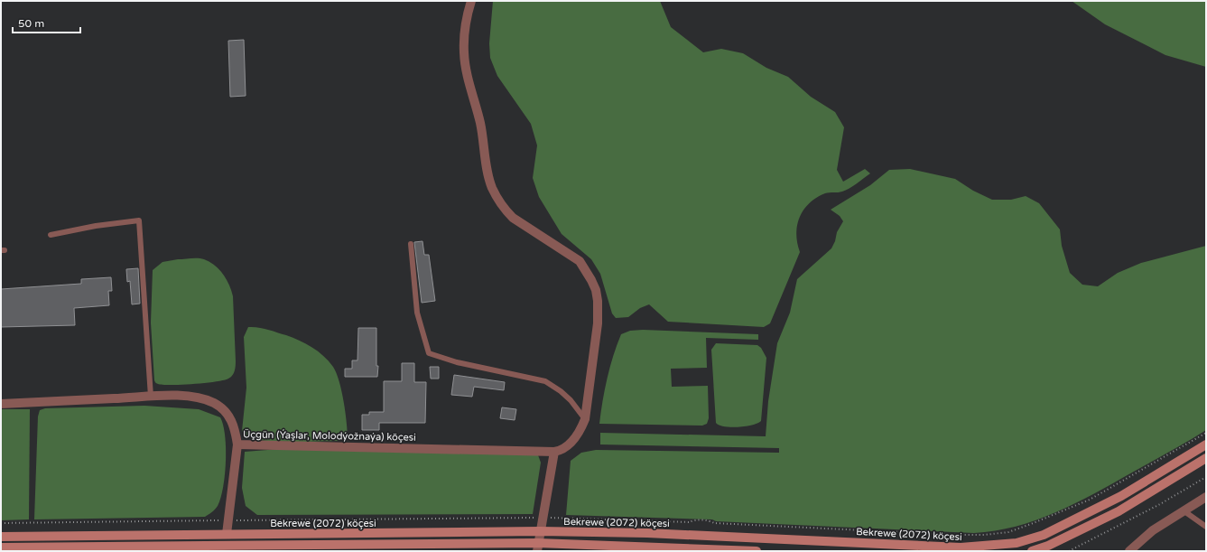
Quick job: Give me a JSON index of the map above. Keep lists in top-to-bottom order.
{
  "streets": {
    "main road": ["Bekrewe (2072) köçesi"],
    "street": ["Üçgün (Ýaşlar, Molodýožnaýa) köçesi"]
  },
  "scale_bar": "50 m"
}
